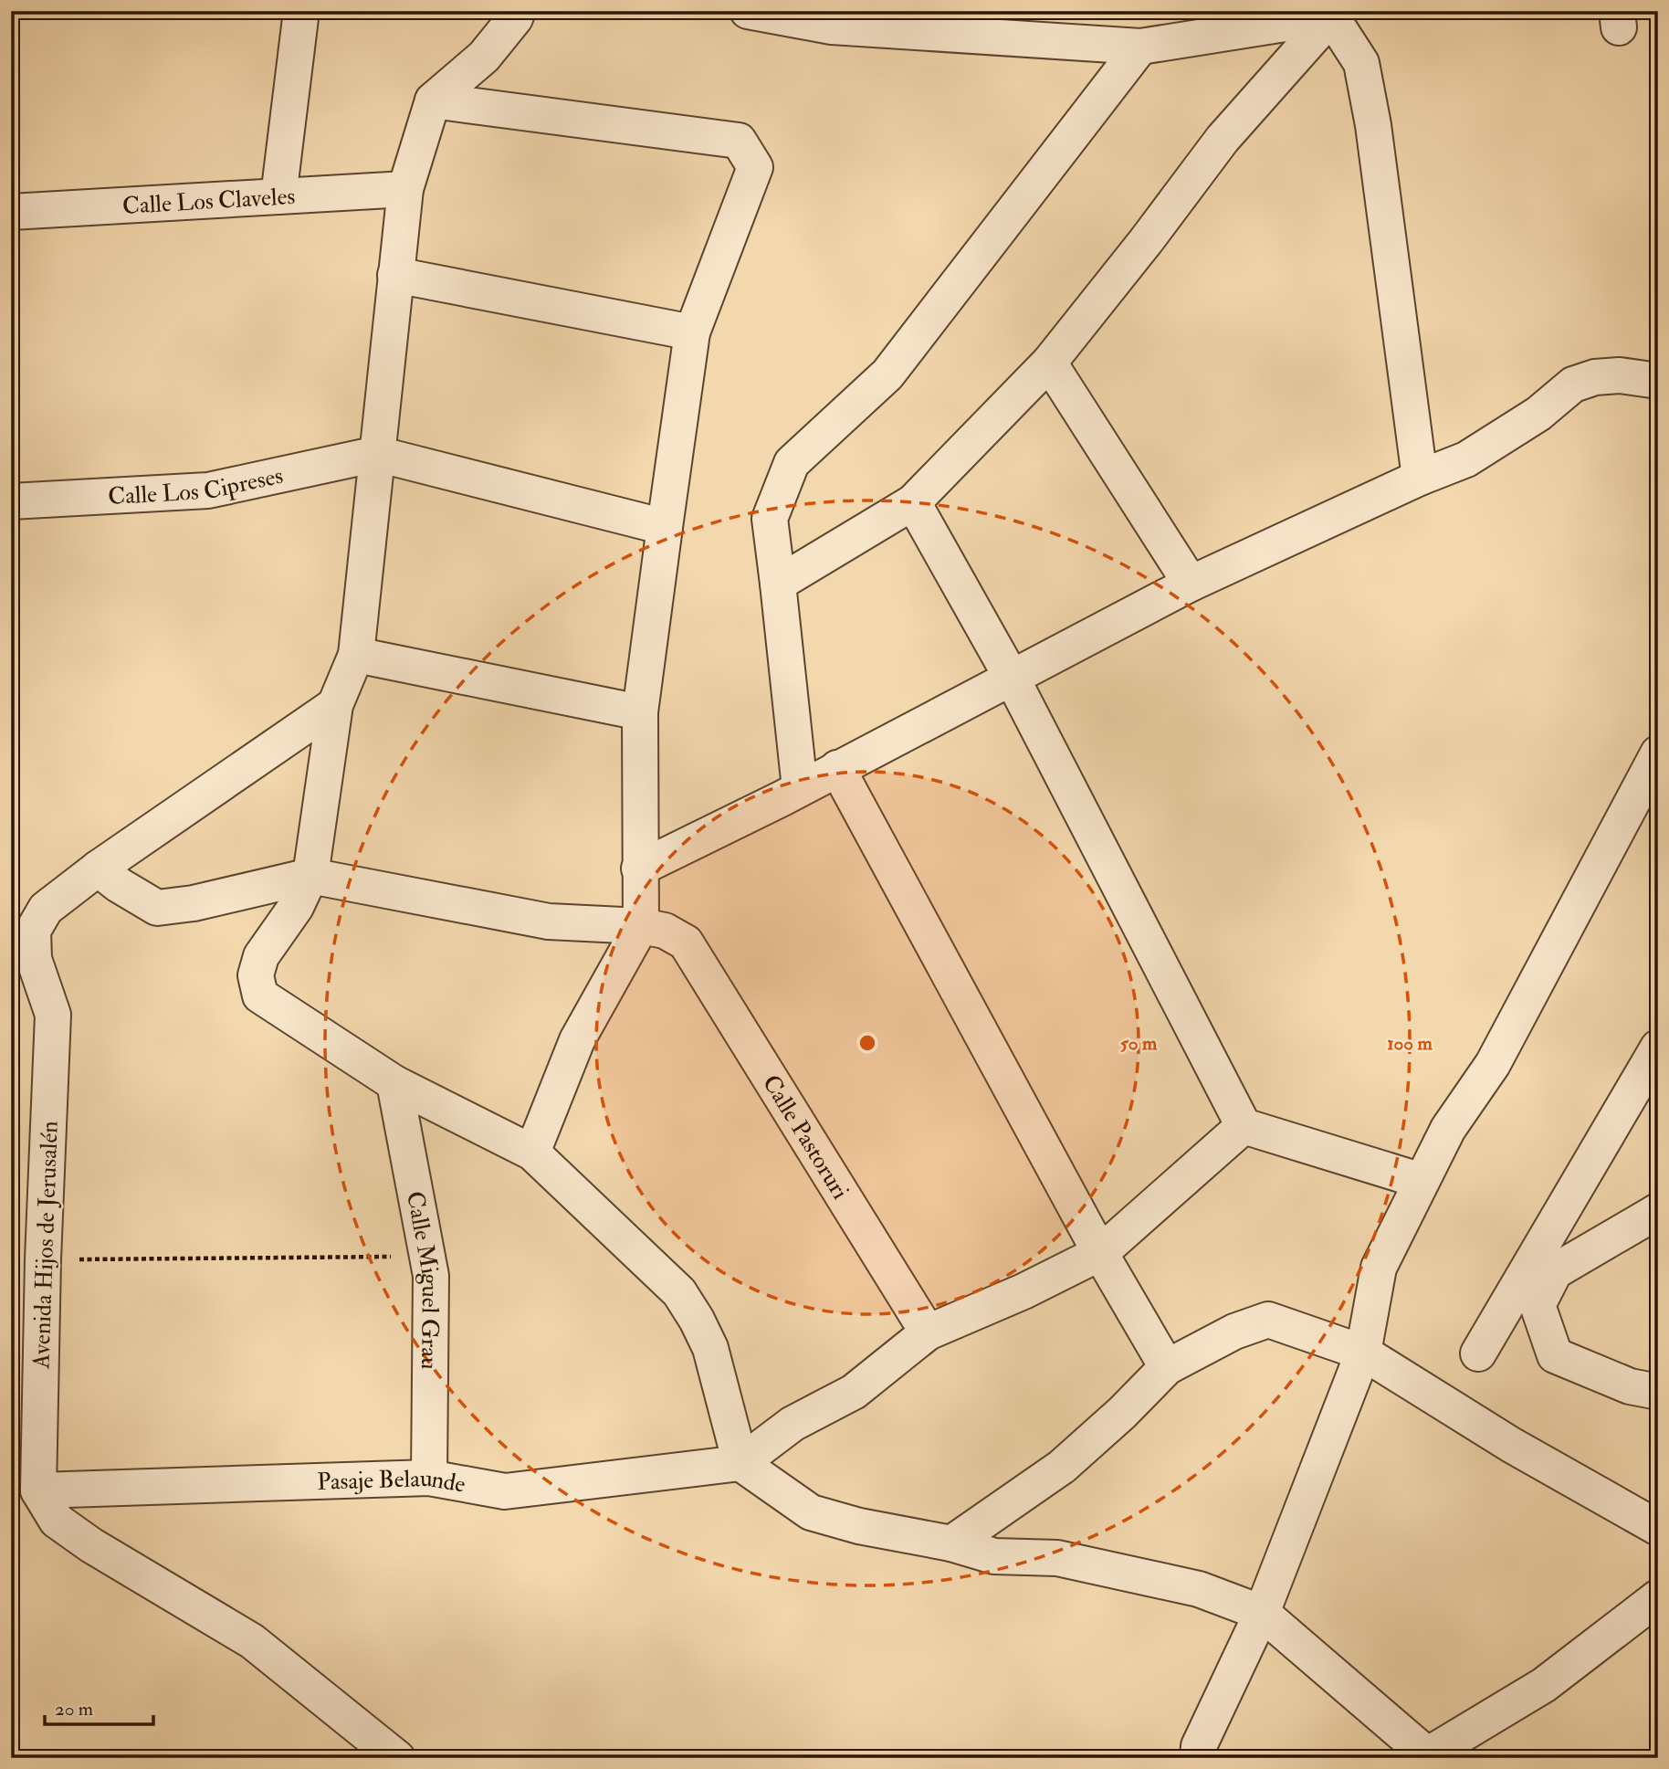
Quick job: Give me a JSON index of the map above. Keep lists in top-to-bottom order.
{
  "streets": {
    "street": [
      "Calle Los Claveles",
      "Calle Los Cipreses",
      "Calle Pastoruri",
      "Avenida Hijos de Jerusalén",
      "Calle Miguel Grau",
      "Pasaje Belaunde"
    ]
  },
  "crossings": [
    ["Avenida Hijos de Jerusalén", "Pasaje Belaunde"],
    ["Calle Miguel Grau", "Pasaje Belaunde"]
  ],
  "scale_bar": "20 m",
  "rings": ["50 m", "100 m"]
}
